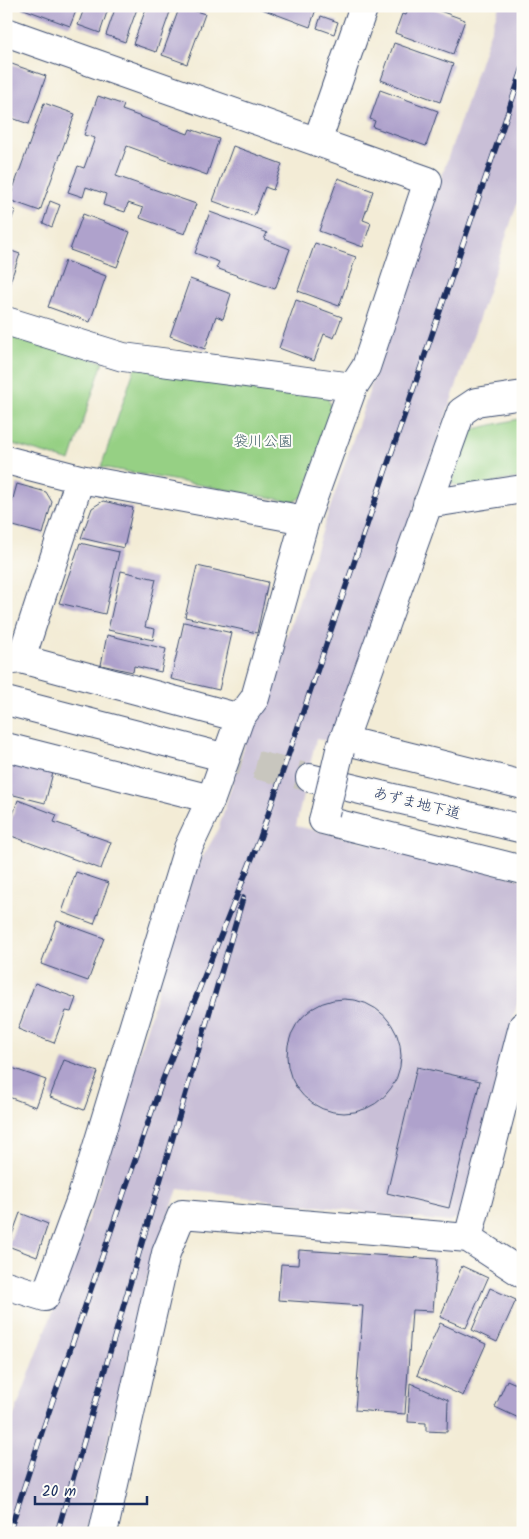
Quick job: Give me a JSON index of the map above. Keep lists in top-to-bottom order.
{
  "streets": {
    "street": ["あずま地下道"]
  },
  "parks": ["袋川公園"],
  "scale_bar": "20 m"
}
